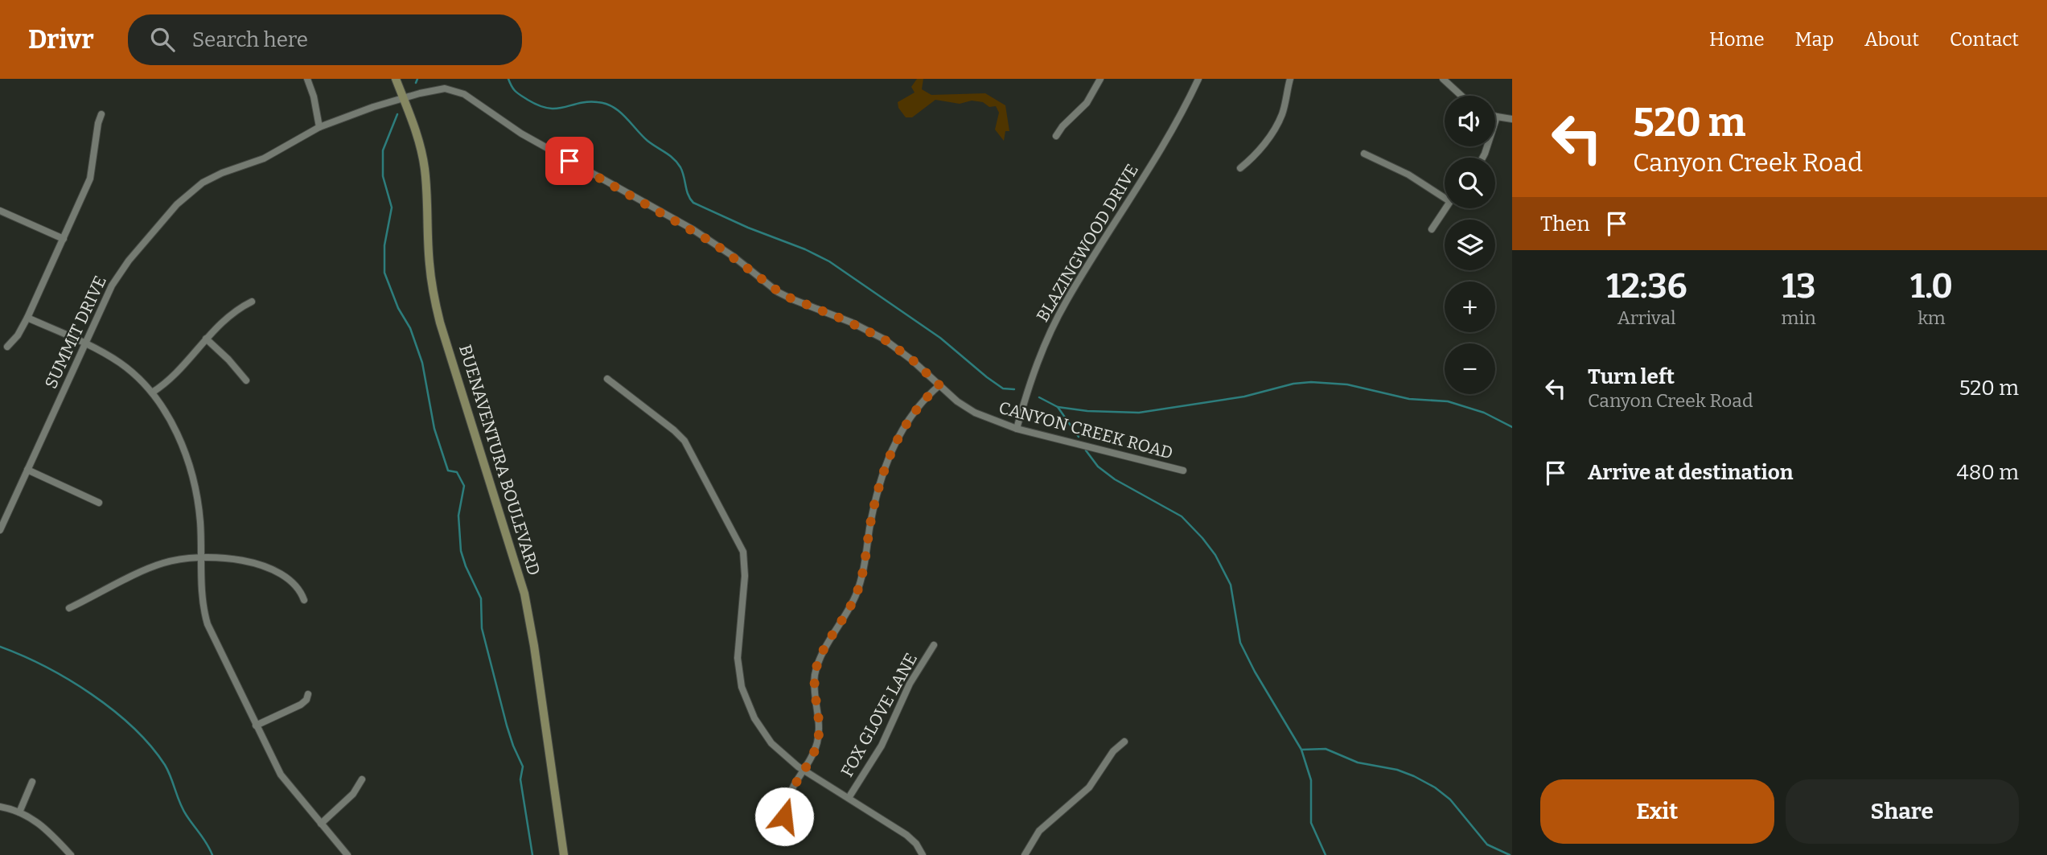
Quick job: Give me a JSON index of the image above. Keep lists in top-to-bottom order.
{
  "streets": {
    "main road": ["BUENAVENTURA BOULEVARD"],
    "street": [
      "BLAZINGWOOD DRIVE",
      "SUMMIT DRIVE",
      "CANYON CREEK ROAD",
      "FOX GLOVE LANE"
    ]
  },
  "crossings": [
    ["BLAZINGWOOD DRIVE", "CANYON CREEK ROAD"],
    ["SUMMIT DRIVE", "CANYON CREEK ROAD"],
    ["SUMMIT DRIVE", "BUENAVENTURA BOULEVARD"],
    ["CANYON CREEK ROAD", "BUENAVENTURA BOULEVARD"]
  ],
  "page": {
    "header": "Drivr",
    "search": "Search here",
    "nav": [
      "Home",
      "Map",
      "About",
      "Contact"
    ],
    "turn": ["520 m", "Canyon Creek Road"],
    "map_buttons": ["+", "−"],
    "then": "Then",
    "eta": [
      "12:36",
      "Arrival",
      "13",
      "min",
      "1.0",
      "km"
    ],
    "list": [
      {
        "name": "Turn left",
        "note": "Canyon Creek Road",
        "value": "520 m"
      },
      {
        "name": "Arrive at destination",
        "value": "480 m"
      }
    ],
    "buttons": ["Exit", "Share"]
  }
}
